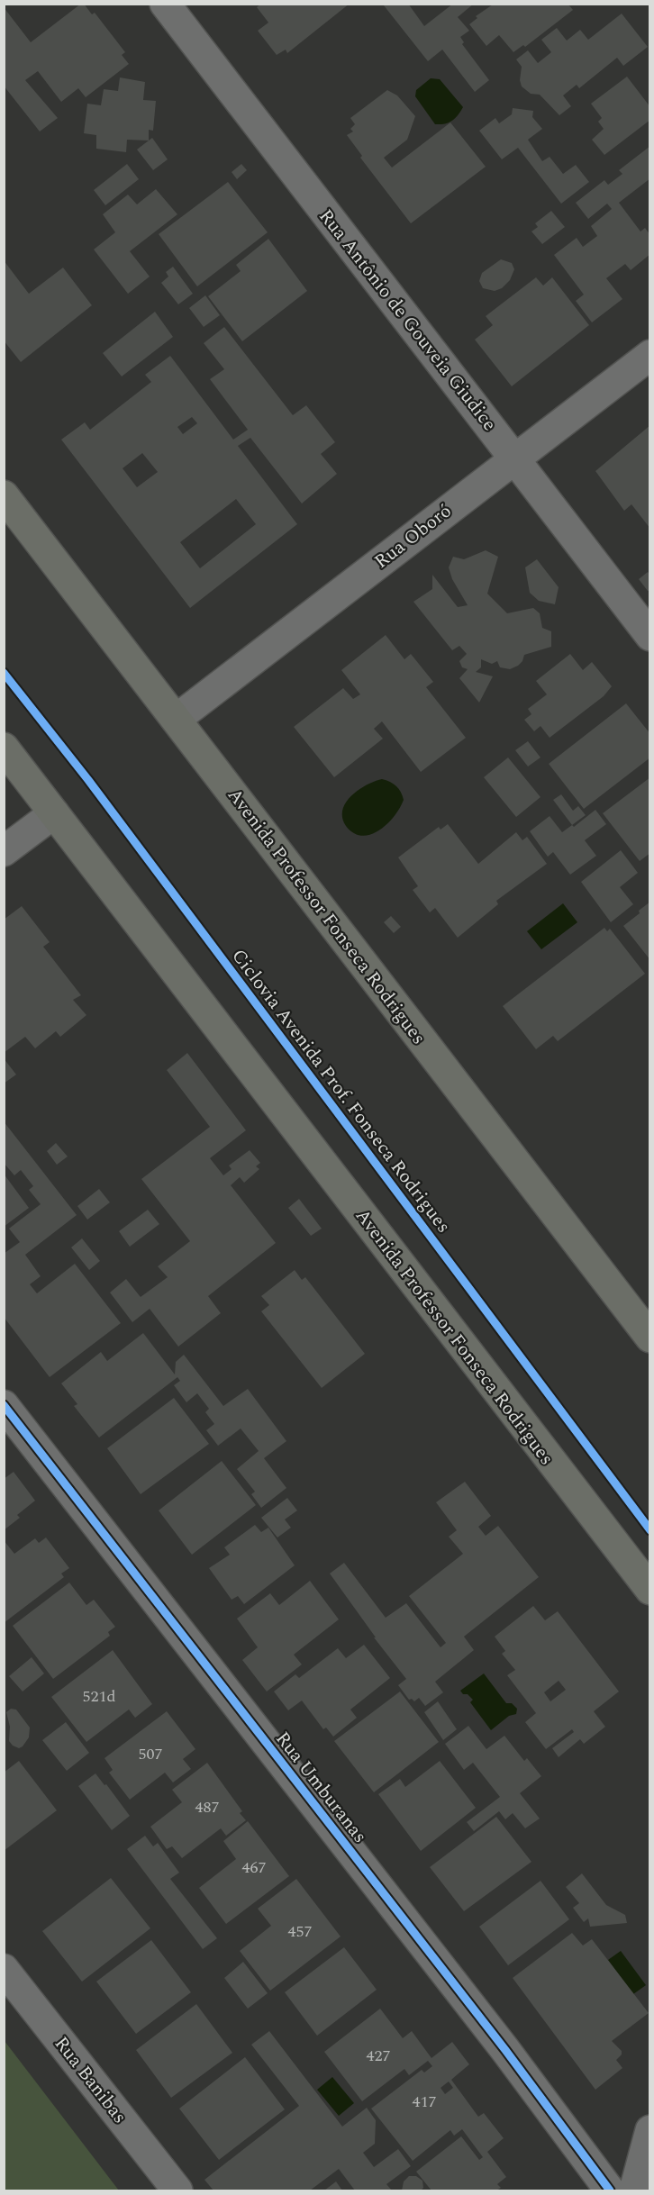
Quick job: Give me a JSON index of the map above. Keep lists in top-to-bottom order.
{
  "streets": {
    "highway": ["Avenida Professor Fonseca Rodrigues"],
    "street": [
      "Rua Antônio de Gouveia Giudice",
      "Rua Oboró",
      "Rua Umburanas",
      "Rua Banibas"
    ],
    "cycle path": ["Ciclovia Avenida Prof. Fonseca Rodrigues"]
  },
  "crossings": [
    ["Rua Antônio de Gouveia Giudice", "Rua Oboró"],
    ["Rua Oboró", "Avenida Professor Fonseca Rodrigues"]
  ],
  "house_numbers": [
    "521d",
    "507",
    "487",
    "467",
    "457",
    "427",
    "417"
  ]
}
